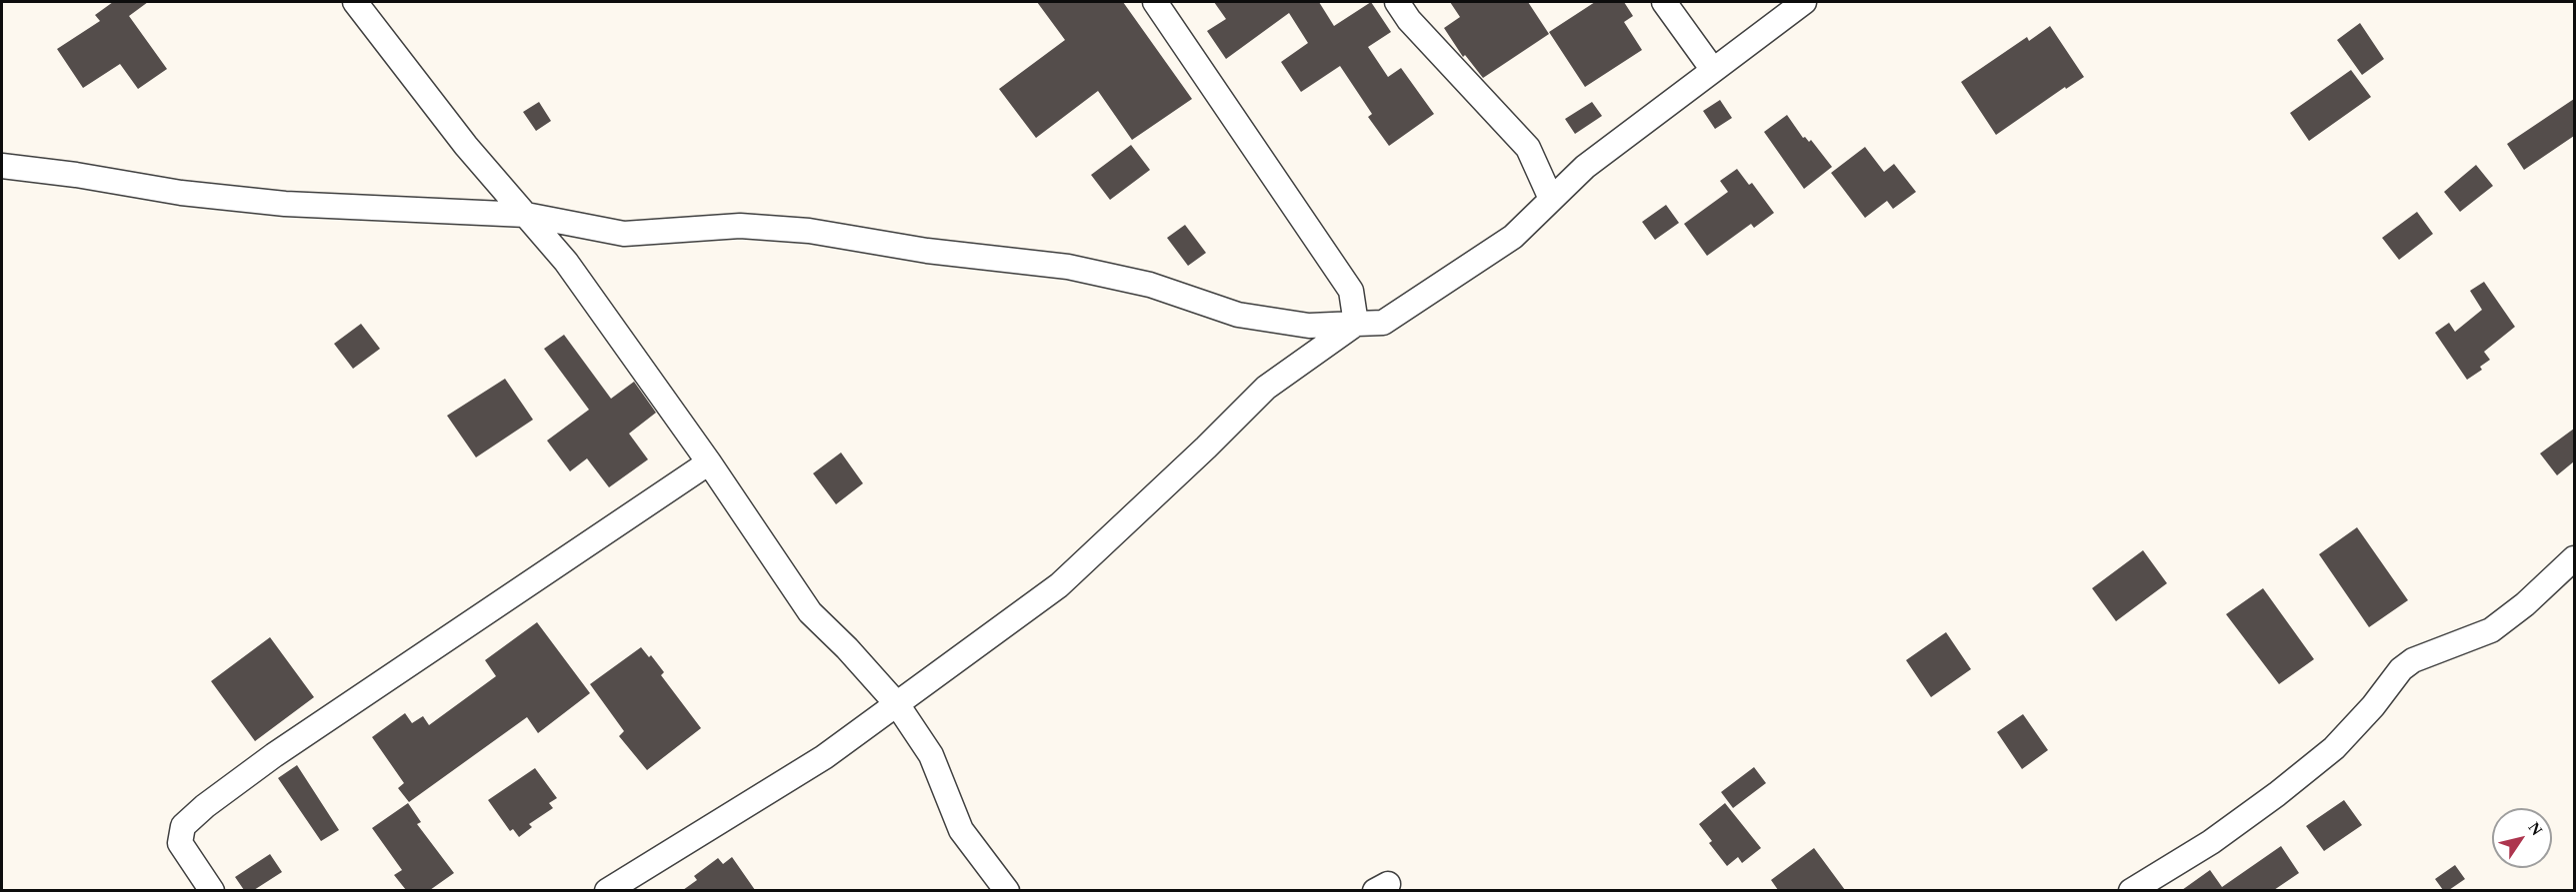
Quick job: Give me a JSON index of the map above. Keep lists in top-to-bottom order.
{
  "north": "top right"
}
